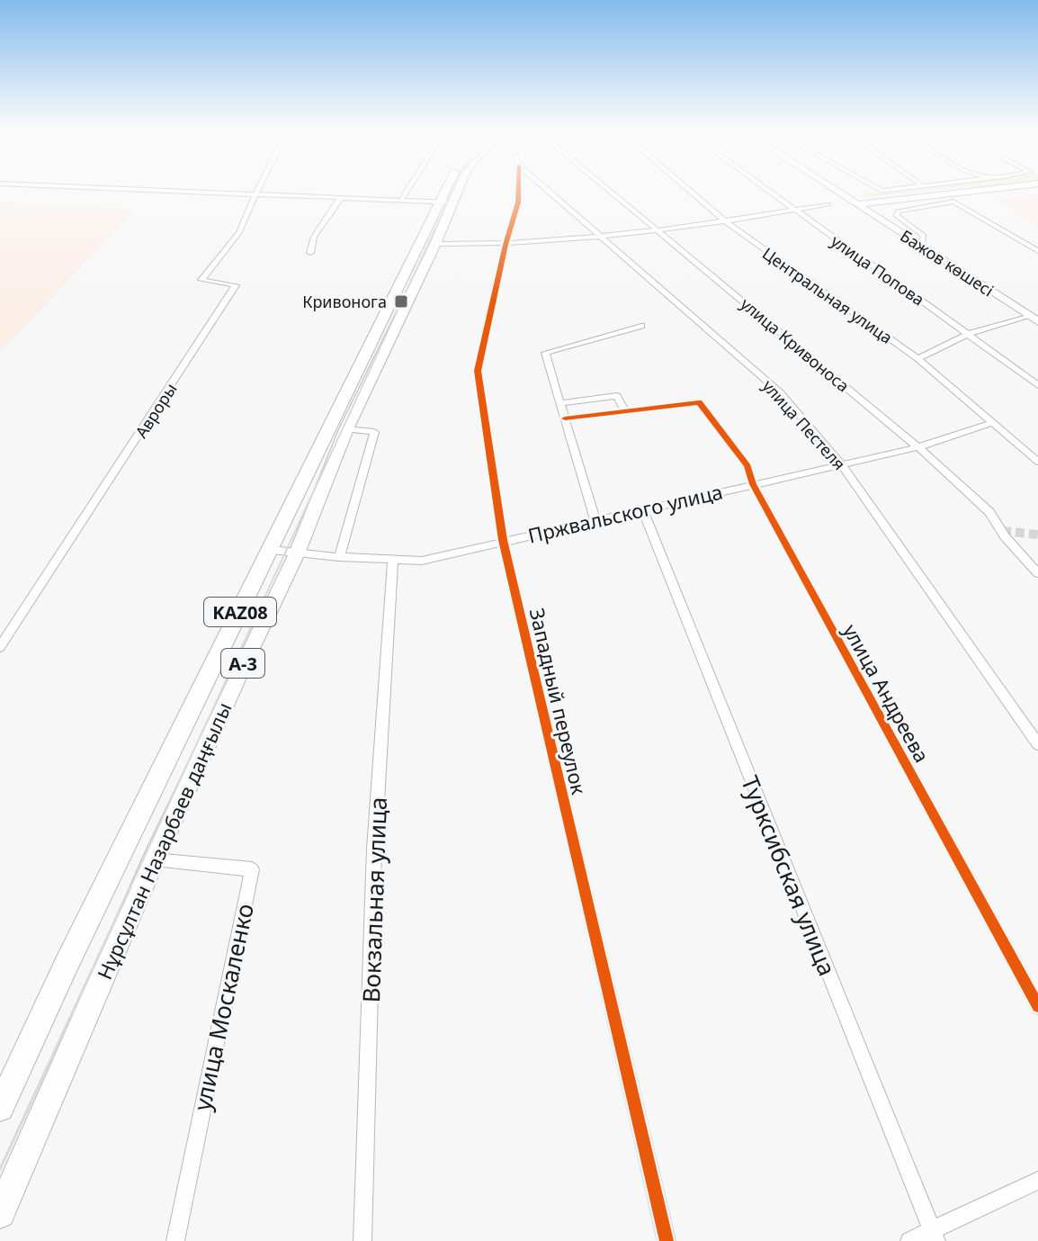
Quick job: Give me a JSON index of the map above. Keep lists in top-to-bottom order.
{
  "streets": {
    "highway": ["KAZ08", "А-3", "Нұрсұлтан Назарбаев даңғылы"],
    "main road": ["Бажов көшесі"],
    "street": [
      "улица Попова",
      "Центральная улица",
      "улица Кривоноса",
      "Авроры",
      "улица Пестеля",
      "Пржвальского улица",
      "улица Андреева",
      "Западный переулок",
      "Турксибская улица",
      "Вокзальная улица",
      "улица Москаленко"
    ]
  },
  "crossings": [
    ["Центральная улица", "Пржвальского улица"],
    ["улица Кривоноса", "Пржвальского улица"],
    ["улица Пестеля", "Пржвальского улица"],
    ["Пржвальского улица", "улица Андреева"],
    ["Пржвальского улица", "Западный переулок"],
    ["Пржвальского улица", "Нұрсұлтан Назарбаев даңғылы"],
    ["Пржвальского улица", "Турксибская улица"],
    ["Пржвальского улица", "Вокзальная улица"],
    ["Нұрсұлтан Назарбаев даңғылы", "улица Москаленко"]
  ],
  "places": {
    "transit": ["Кривонога"]
  }
}
